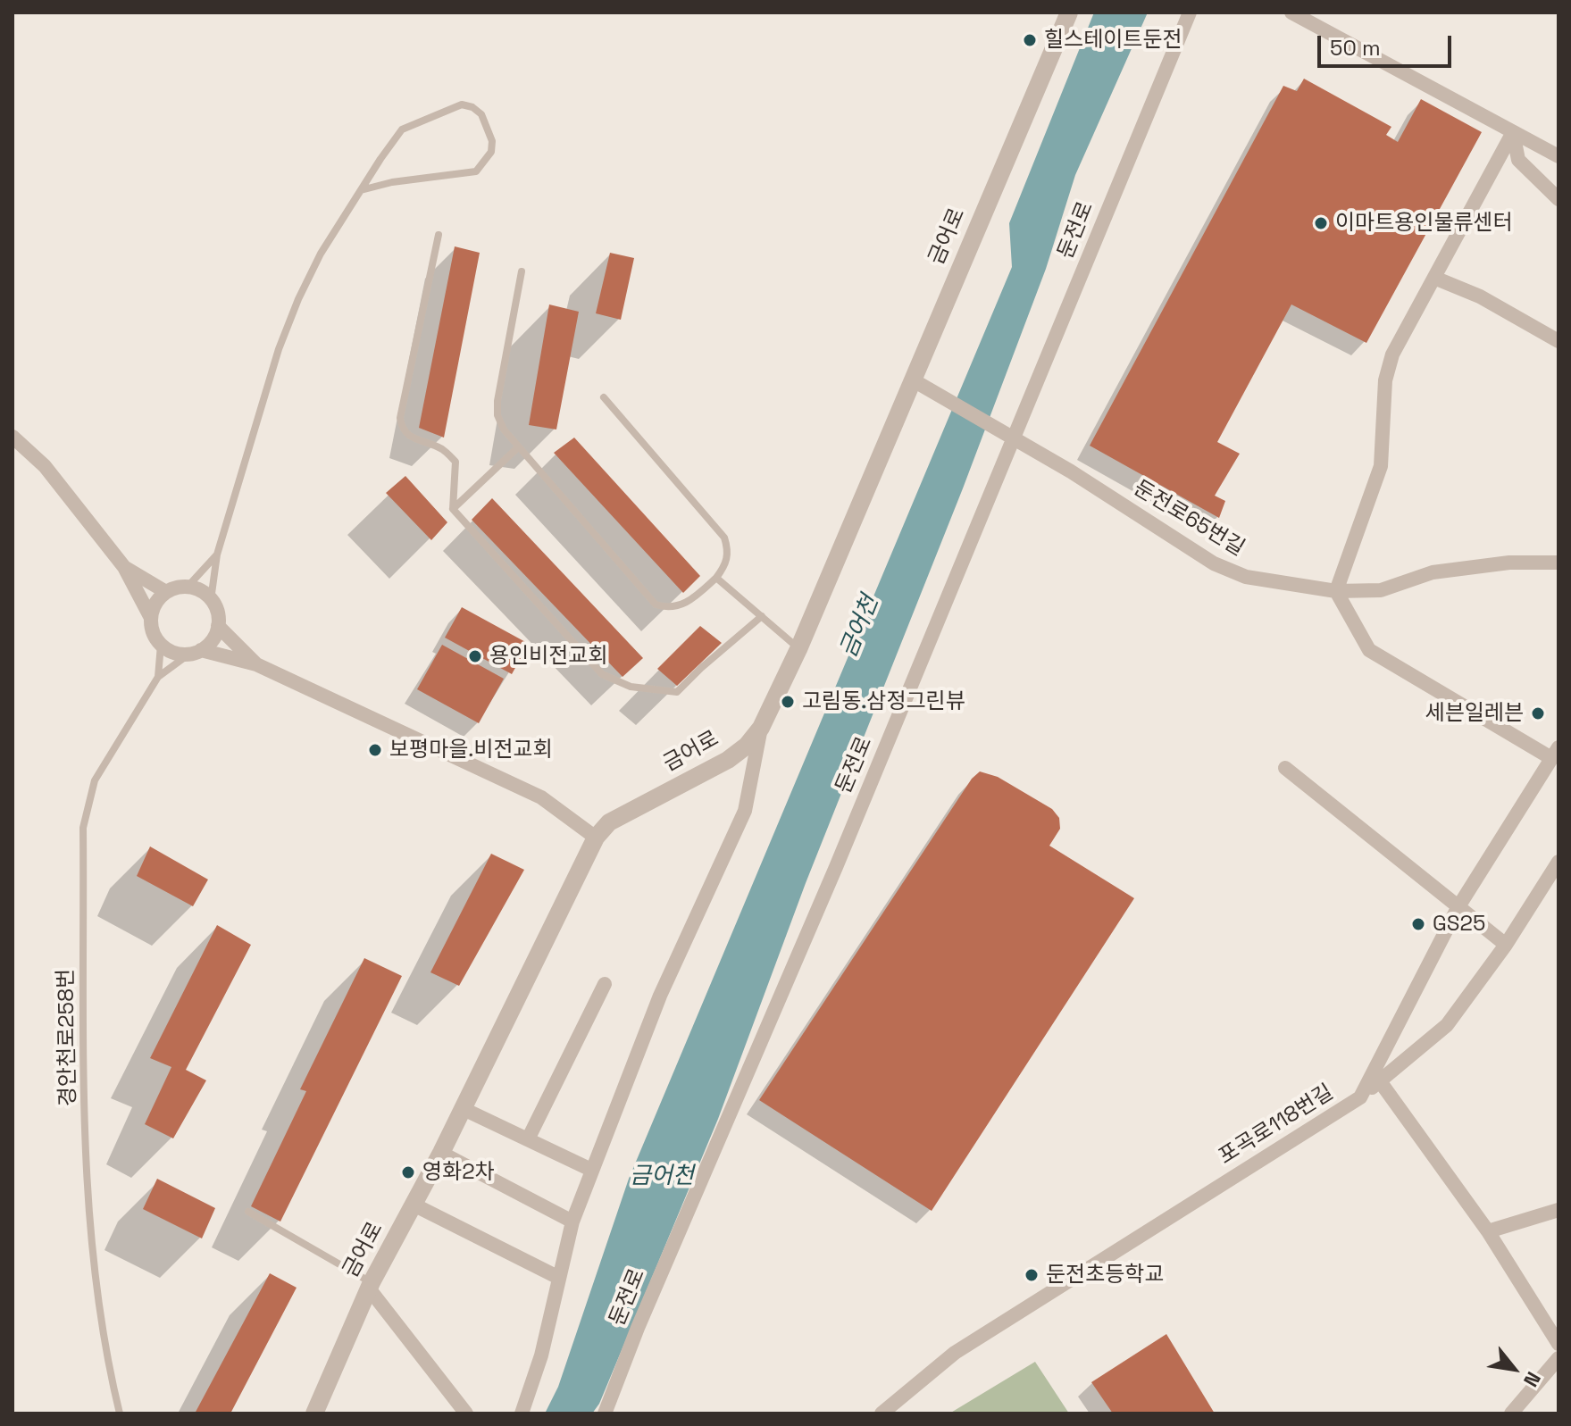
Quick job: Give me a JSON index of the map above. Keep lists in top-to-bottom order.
{
  "streets": {
    "street": [
      "둔전로",
      "금어로",
      "둔전로65번길",
      "포곡로118번길"
    ],
    "lane": ["경안천로258번"]
  },
  "crossings": [
    ["둔전로", "둔전로65번길"],
    ["금어로", "둔전로65번길"]
  ],
  "water": ["금어천"],
  "places": [
    "힐스테이트둔전",
    "이마트용인물류센터",
    "용인비전교회",
    "고림동.삼정그린뷰",
    "세븐일레븐",
    "보평마을.비전교회",
    "GS25",
    "영화2차",
    "둔전초등학교"
  ],
  "scale_bar": "50 m",
  "north": "bottom right"
}
